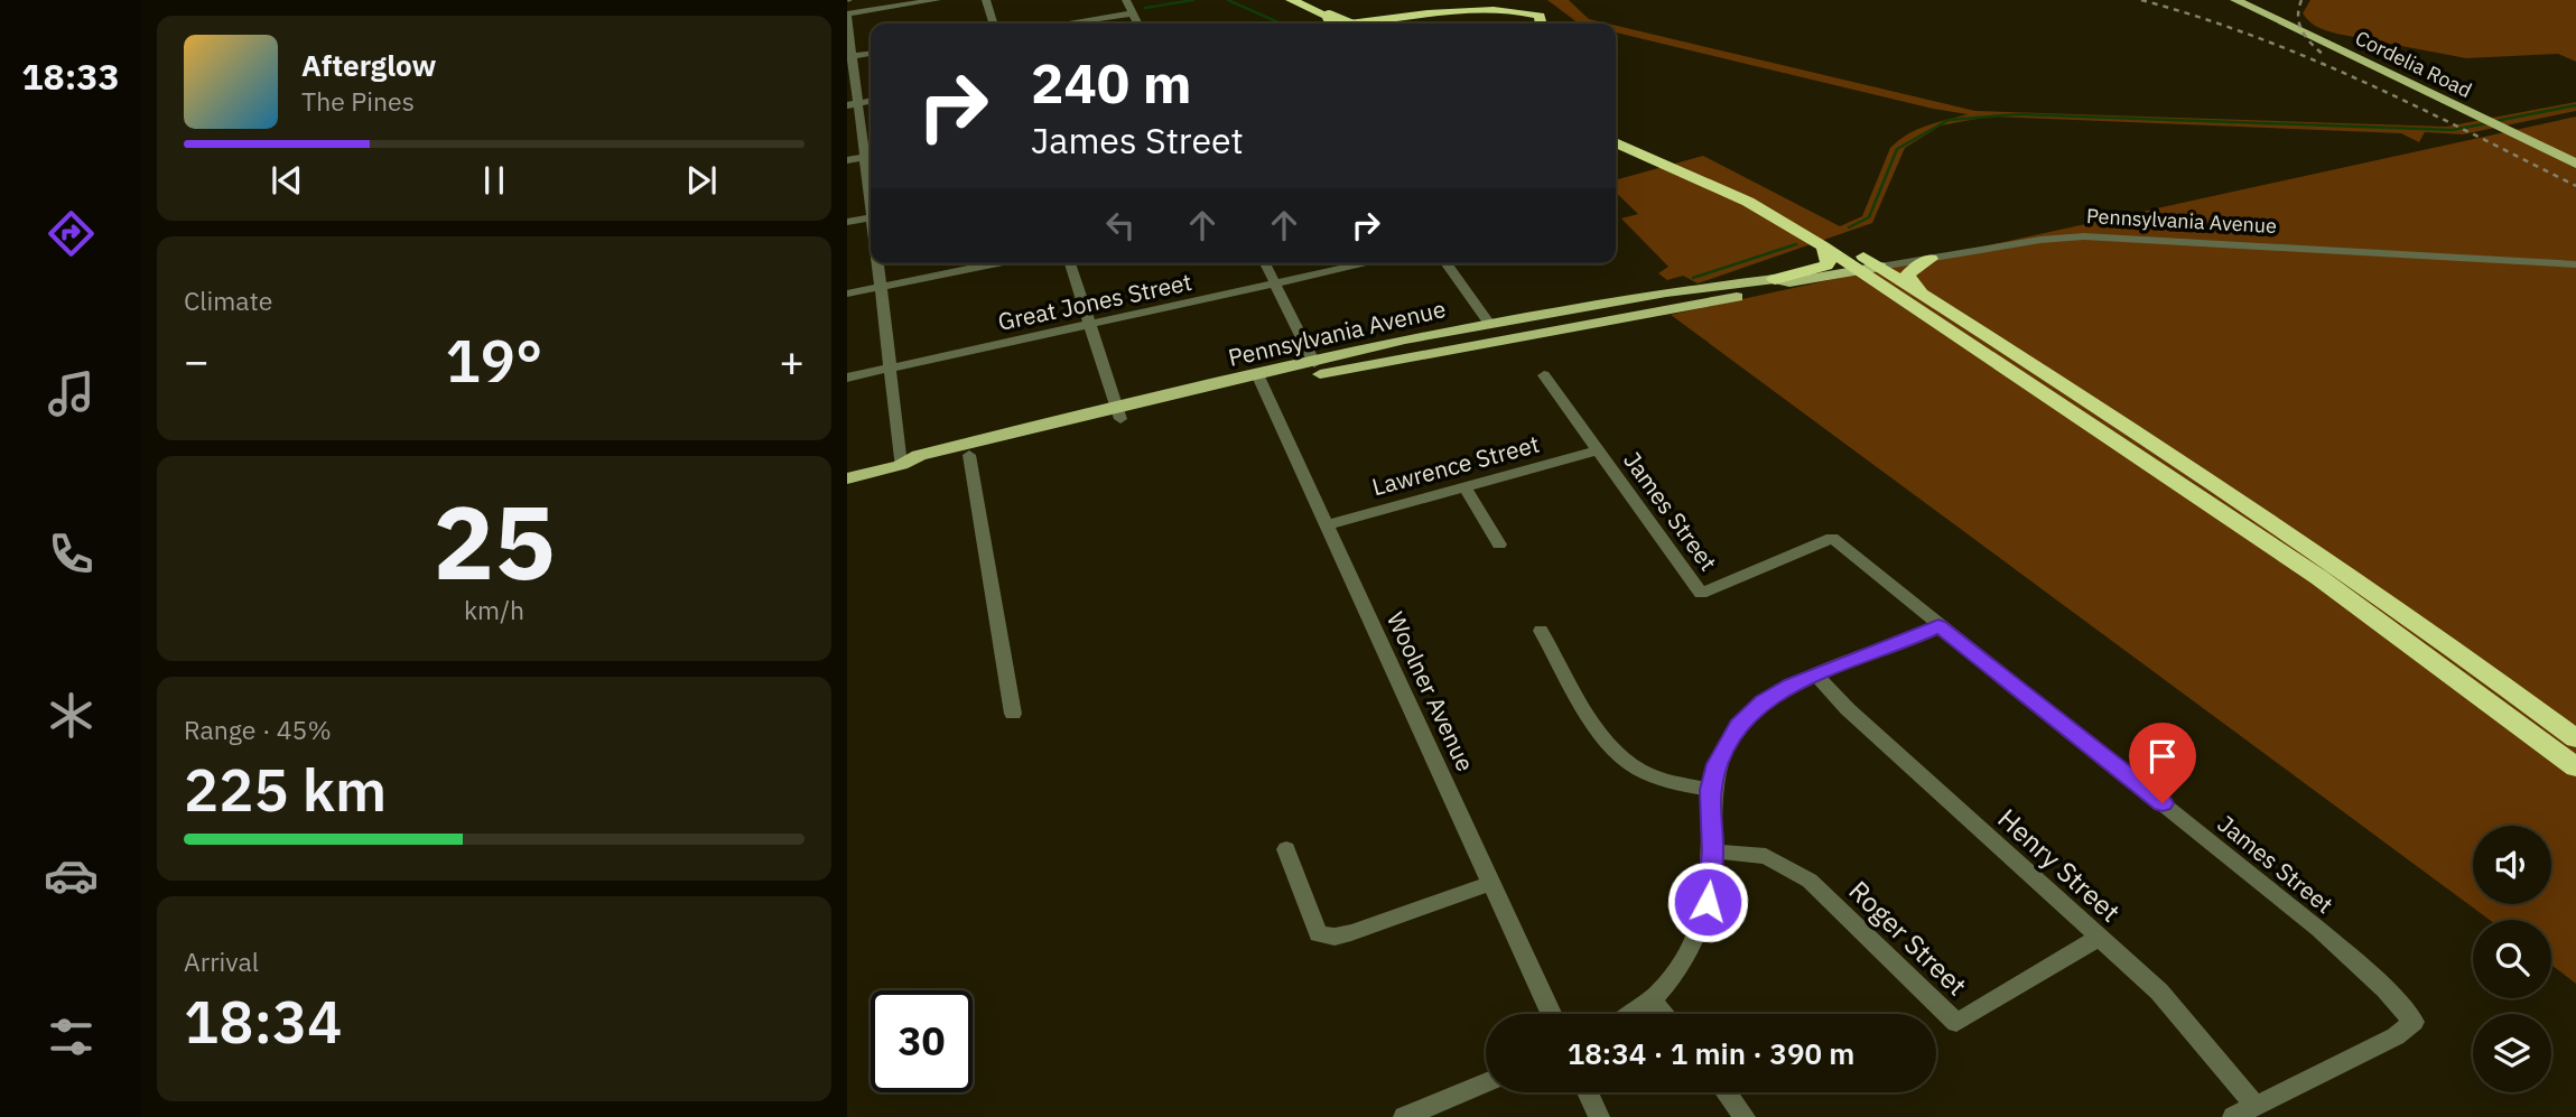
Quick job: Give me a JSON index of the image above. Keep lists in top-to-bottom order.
{
  "streets": {
    "main road": ["Cordelia Road", "Pennsylvania Avenue"],
    "street": [
      "Great Jones Street",
      "Lawrence Street",
      "James Street",
      "Woolner Avenue",
      "Henry Street",
      "Roger Street"
    ]
  },
  "crossings": [
    ["Pennsylvania Avenue", "Woolner Avenue"],
    ["Lawrence Street", "James Street"],
    ["Lawrence Street", "Woolner Avenue"],
    ["James Street", "Henry Street"],
    ["Henry Street", "Roger Street"]
  ],
  "page": {
    "tabs": "18:33",
    "turn": ["240 m", "James Street"],
    "song": ["Afterglow", "The Pines"],
    "tile": [
      "Climate",
      ["25", "km/h"],
      ["Range · 45%", "225 km"],
      ["Arrival", "18:34"]
    ],
    "heat": ["−", "19°", "+"],
    "limit": "30",
    "trip": "18:34 · 1 min · 390 m"
  }
}
